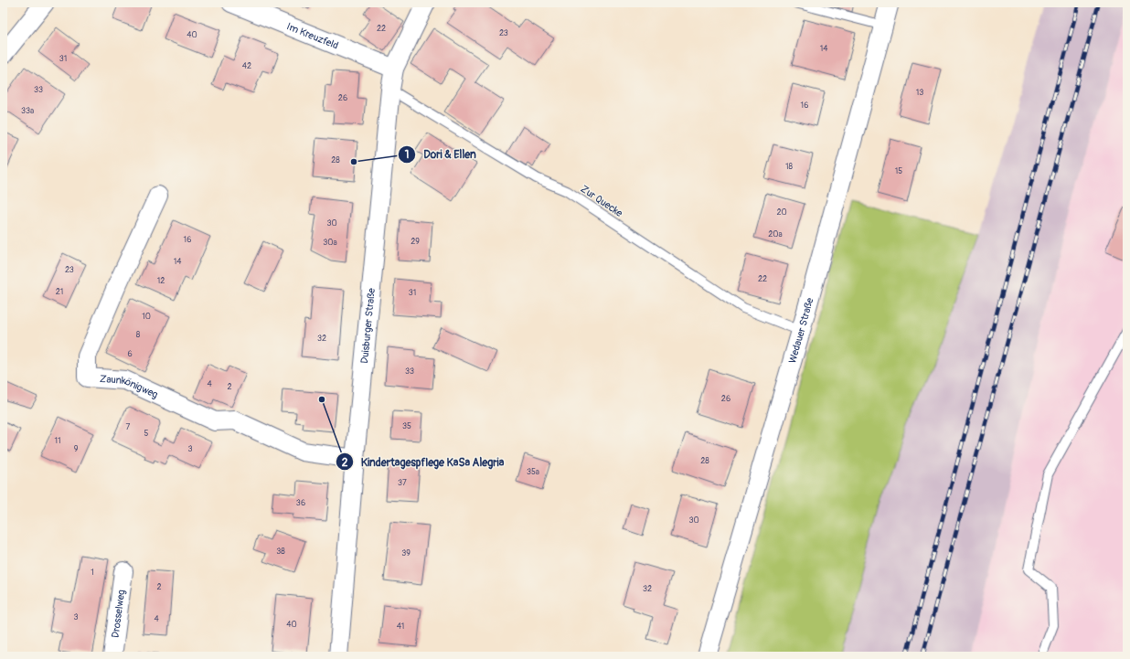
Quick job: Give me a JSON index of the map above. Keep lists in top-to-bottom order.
{
  "streets": {
    "street": [
      "Im Kreuzfeld",
      "Duisburger Straße",
      "Wedauer Straße",
      "Zaunkönigweg",
      "Drosselweg"
    ],
    "lane": ["Zur Quecke"]
  },
  "crossings": [
    ["Im Kreuzfeld", "Duisburger Straße"],
    ["Zur Quecke", "Duisburger Straße"],
    ["Zur Quecke", "Wedauer Straße"],
    ["Duisburger Straße", "Zaunkönigweg"]
  ],
  "places": ["Dori & Ellen", "Kindertagespflege KaSa Alegria"],
  "house_numbers": [
    "22",
    "23",
    "40",
    "14",
    "31",
    "42",
    "33",
    "13",
    "26",
    "16",
    "33a",
    "28",
    "18",
    "15",
    "20",
    "30",
    "20a",
    "16",
    "29",
    "30a",
    "14",
    "23",
    "22",
    "12",
    "21",
    "31",
    "10",
    "8",
    "32",
    "6",
    "33",
    "4",
    "2",
    "26",
    "35",
    "7",
    "5",
    "11",
    "9",
    "3",
    "28",
    "35a",
    "37",
    "36",
    "30",
    "38",
    "39",
    "1",
    "2",
    "32",
    "3",
    "4",
    "40",
    "41"
  ]
}
